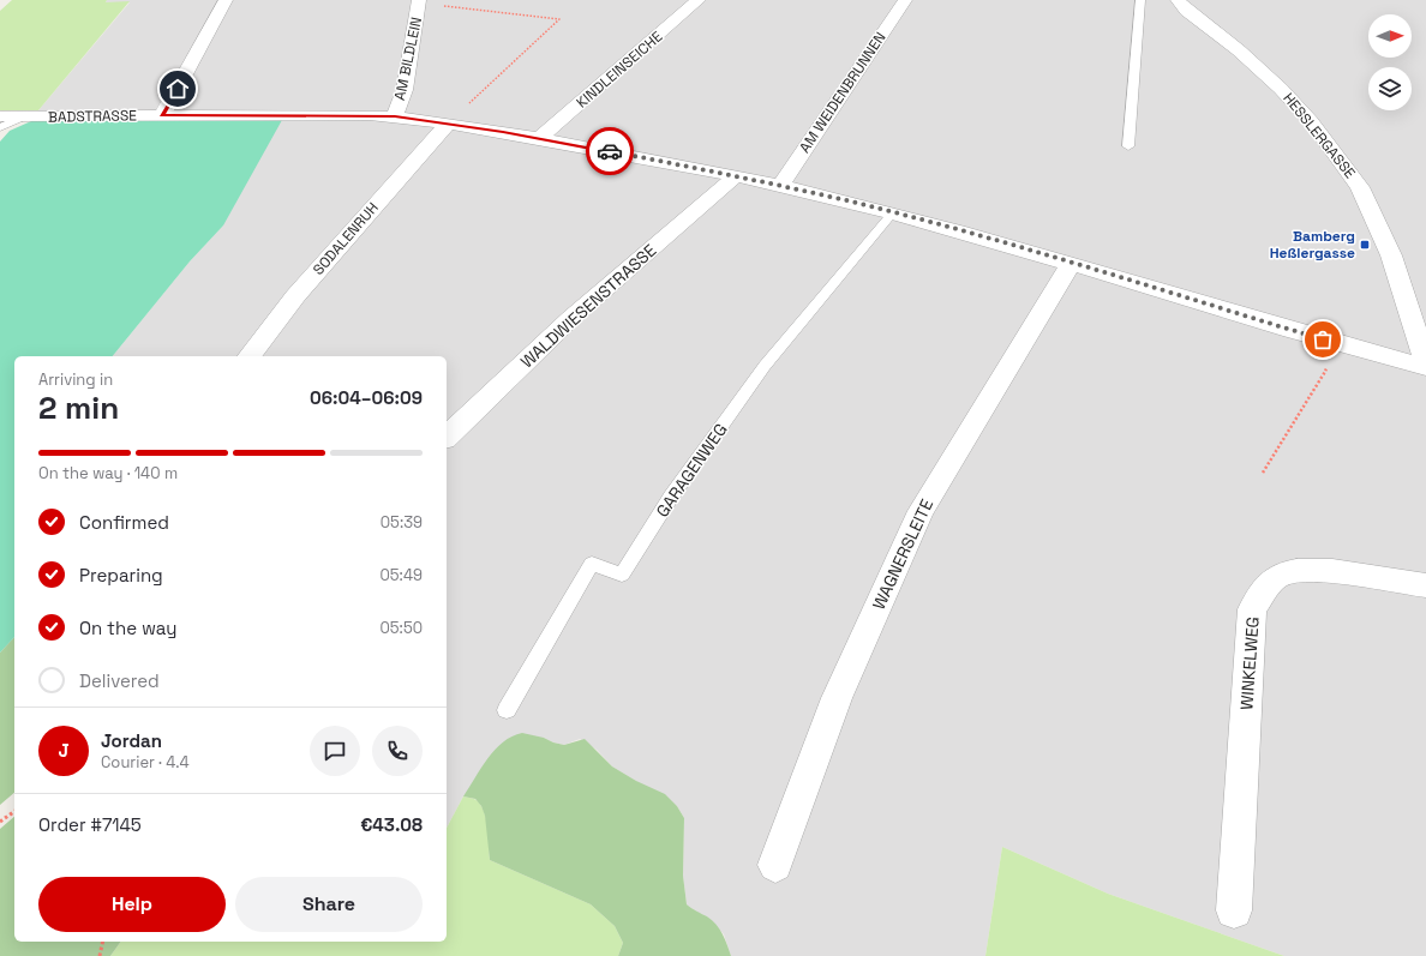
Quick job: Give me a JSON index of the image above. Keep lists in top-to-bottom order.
{
  "streets": {
    "street": [
      "AM BILDLEIN",
      "KINDLEINSEICHE",
      "AM WEIDENBRUNNEN",
      "BADSTRASSE",
      "HESSLERGASSE",
      "SODALENRUH",
      "WALDWIESENSTRASSE",
      "WAGNERSLEITE",
      "WINKELWEG"
    ],
    "lane": ["GARAGENWEG"]
  },
  "crossings": [
    ["AM BILDLEIN", "BADSTRASSE"],
    ["KINDLEINSEICHE", "BADSTRASSE"],
    ["AM WEIDENBRUNNEN", "BADSTRASSE"],
    ["BADSTRASSE", "SODALENRUH"],
    ["BADSTRASSE", "WALDWIESENSTRASSE"],
    ["BADSTRASSE", "GARAGENWEG"],
    ["BADSTRASSE", "WAGNERSLEITE"]
  ],
  "places": {
    "transit": ["Bamberg Heßlergasse"]
  },
  "north": "right",
  "page": {
    "heading": ["2 min", "Arriving in", "06:04–06:09"],
    "panel": [
      "Jordan",
      "Courier · 4.4",
      "Order #7145",
      "€43.08"
    ],
    "bar": "On the way · 140 m",
    "list": [
      ["Confirmed", "05:39"],
      ["Preparing", "05:49"],
      ["On the way", "05:50"],
      "Delivered"
    ],
    "round": "J",
    "buttons": ["Help", "Share"]
  }
}
